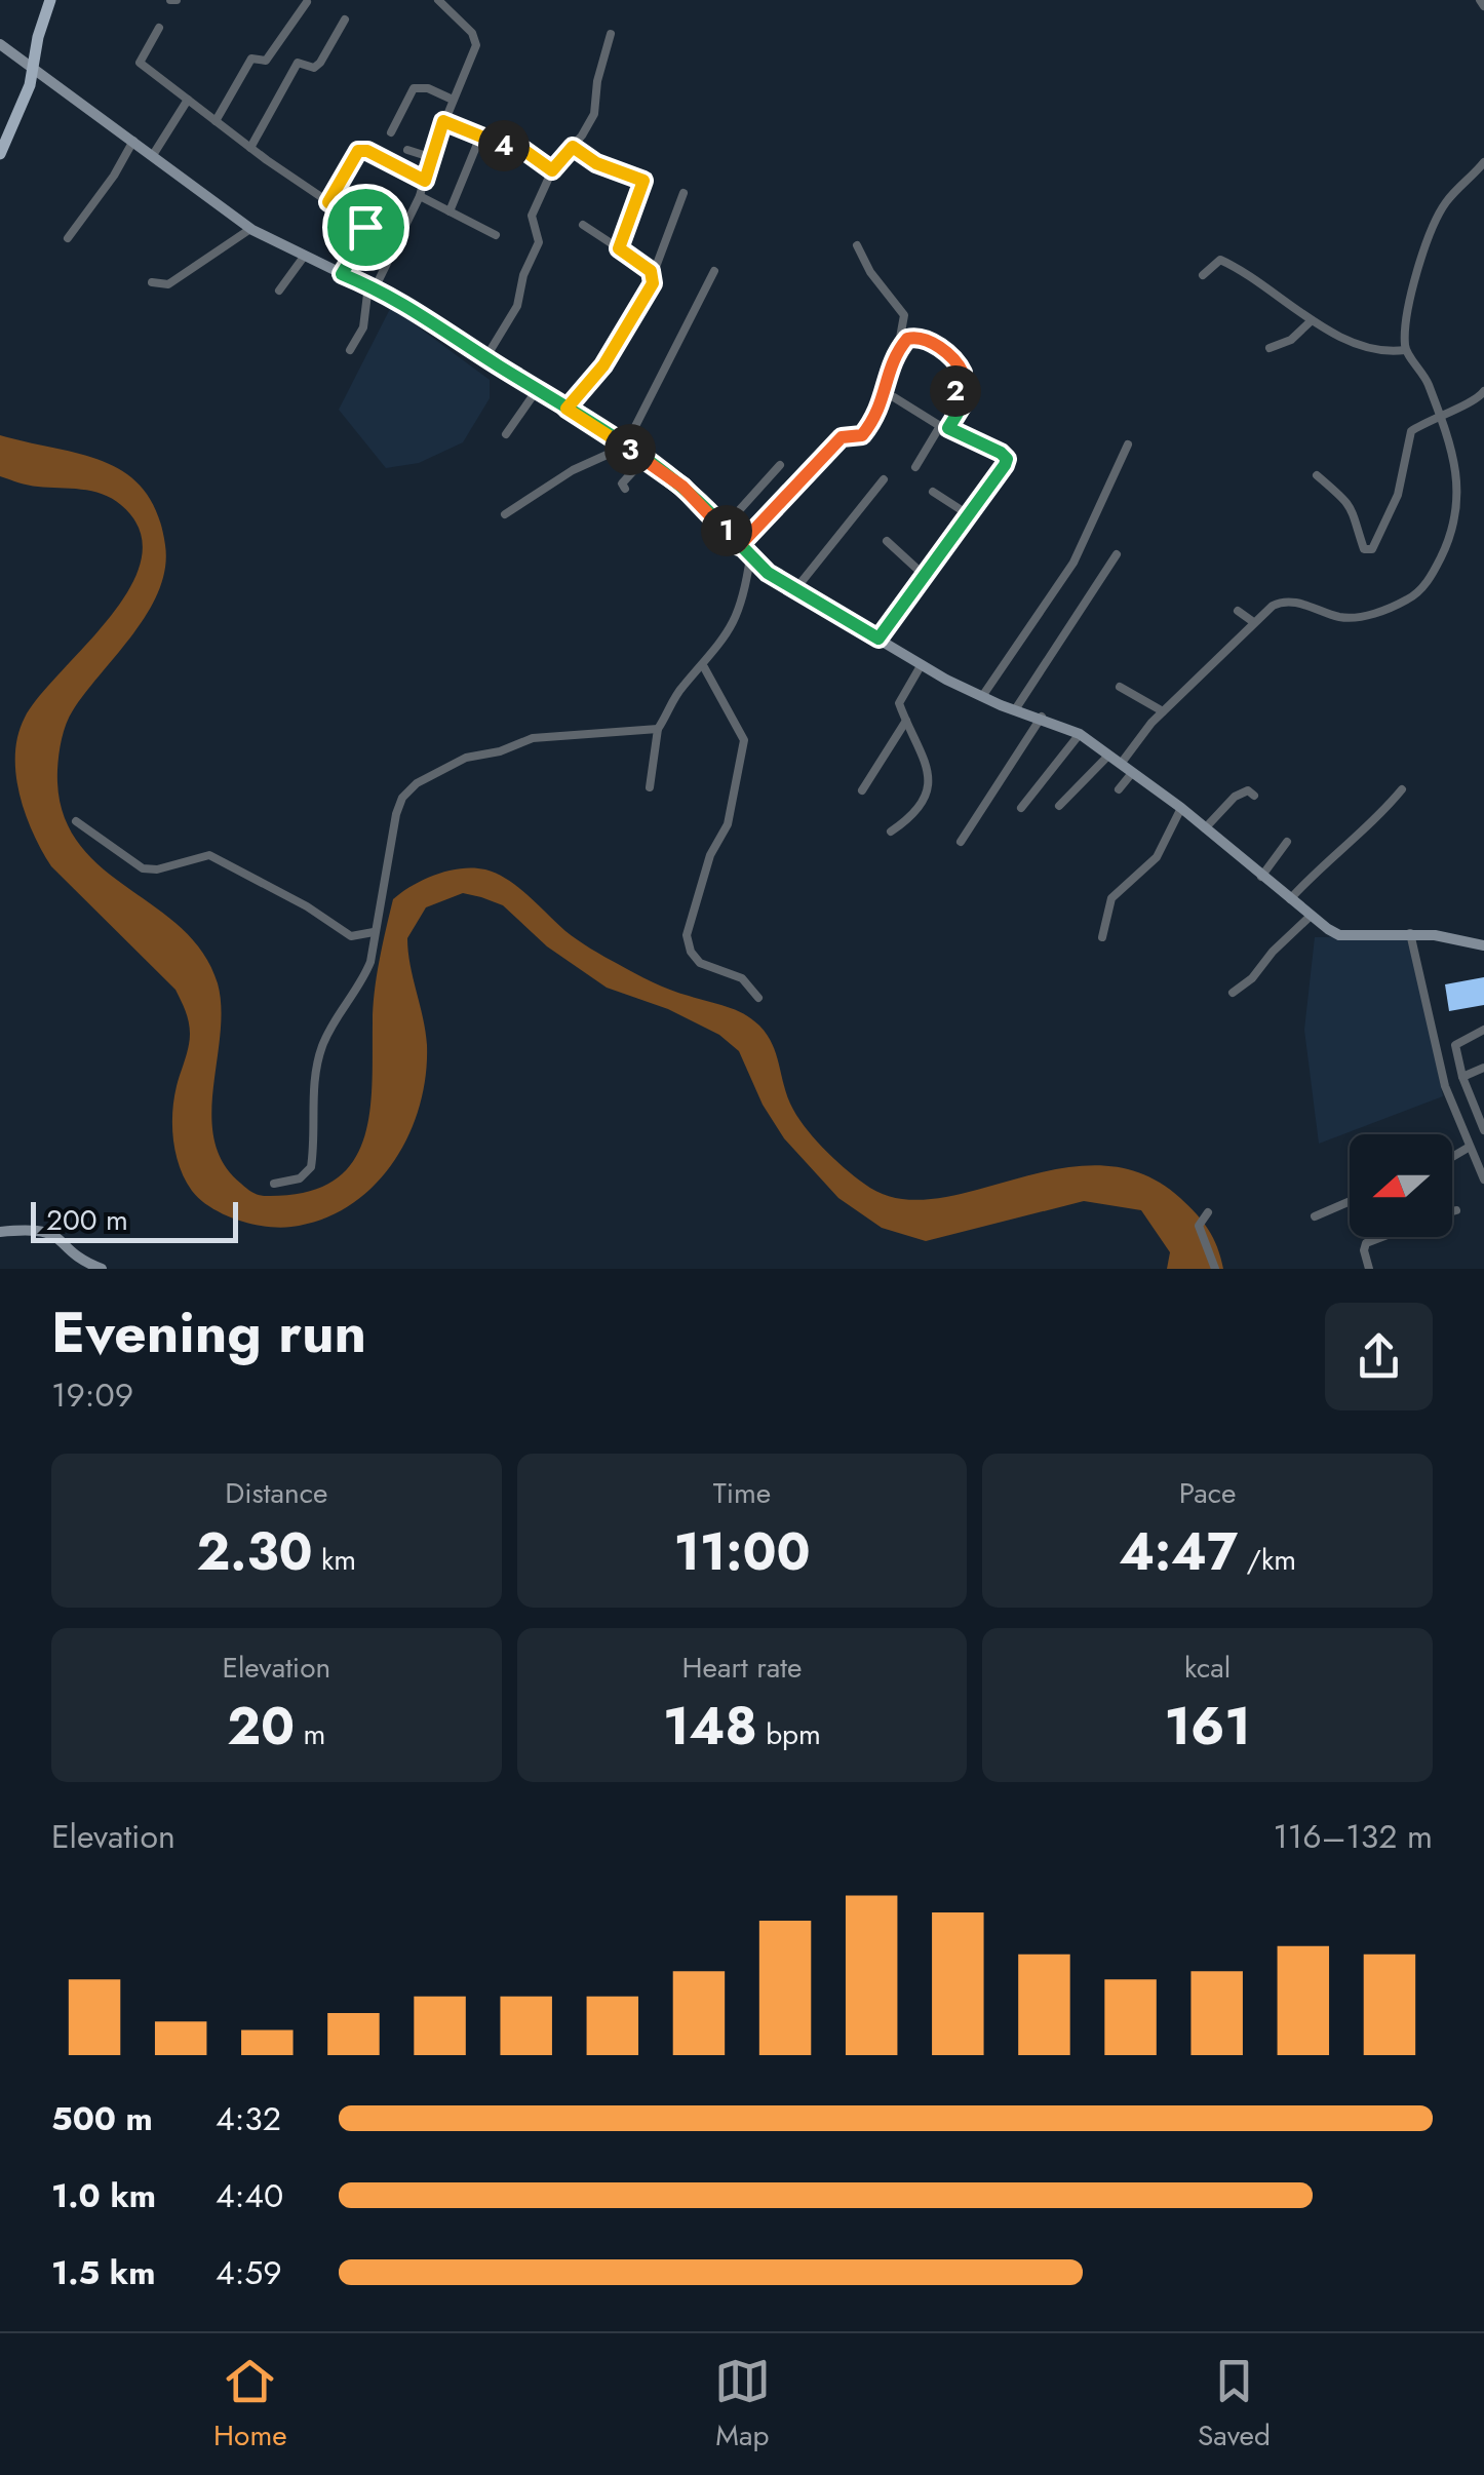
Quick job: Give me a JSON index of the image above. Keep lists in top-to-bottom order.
{
  "scale_bar": "200 m",
  "north": "left",
  "page": {
    "pins": [
      "4",
      "2",
      "3",
      "1"
    ],
    "scale": "200 m",
    "heading": ["Evening run", "19:09"],
    "stats": [
      ["Distance", "2.30 km"],
      ["Time", "11:00"],
      ["Pace", "4:47 /km"],
      ["Elevation", "20 m"],
      ["Heart rate", "148 bpm"],
      ["kcal", "161"]
    ],
    "chart": ["Elevation", "116–132 m"],
    "list": [
      {
        "name": "500 m",
        "note": "4:32"
      },
      {
        "name": "1.0 km",
        "note": "4:40"
      },
      {
        "name": "1.5 km",
        "note": "4:59"
      }
    ],
    "tabs": ["Home", "Map", "Saved"]
  }
}
